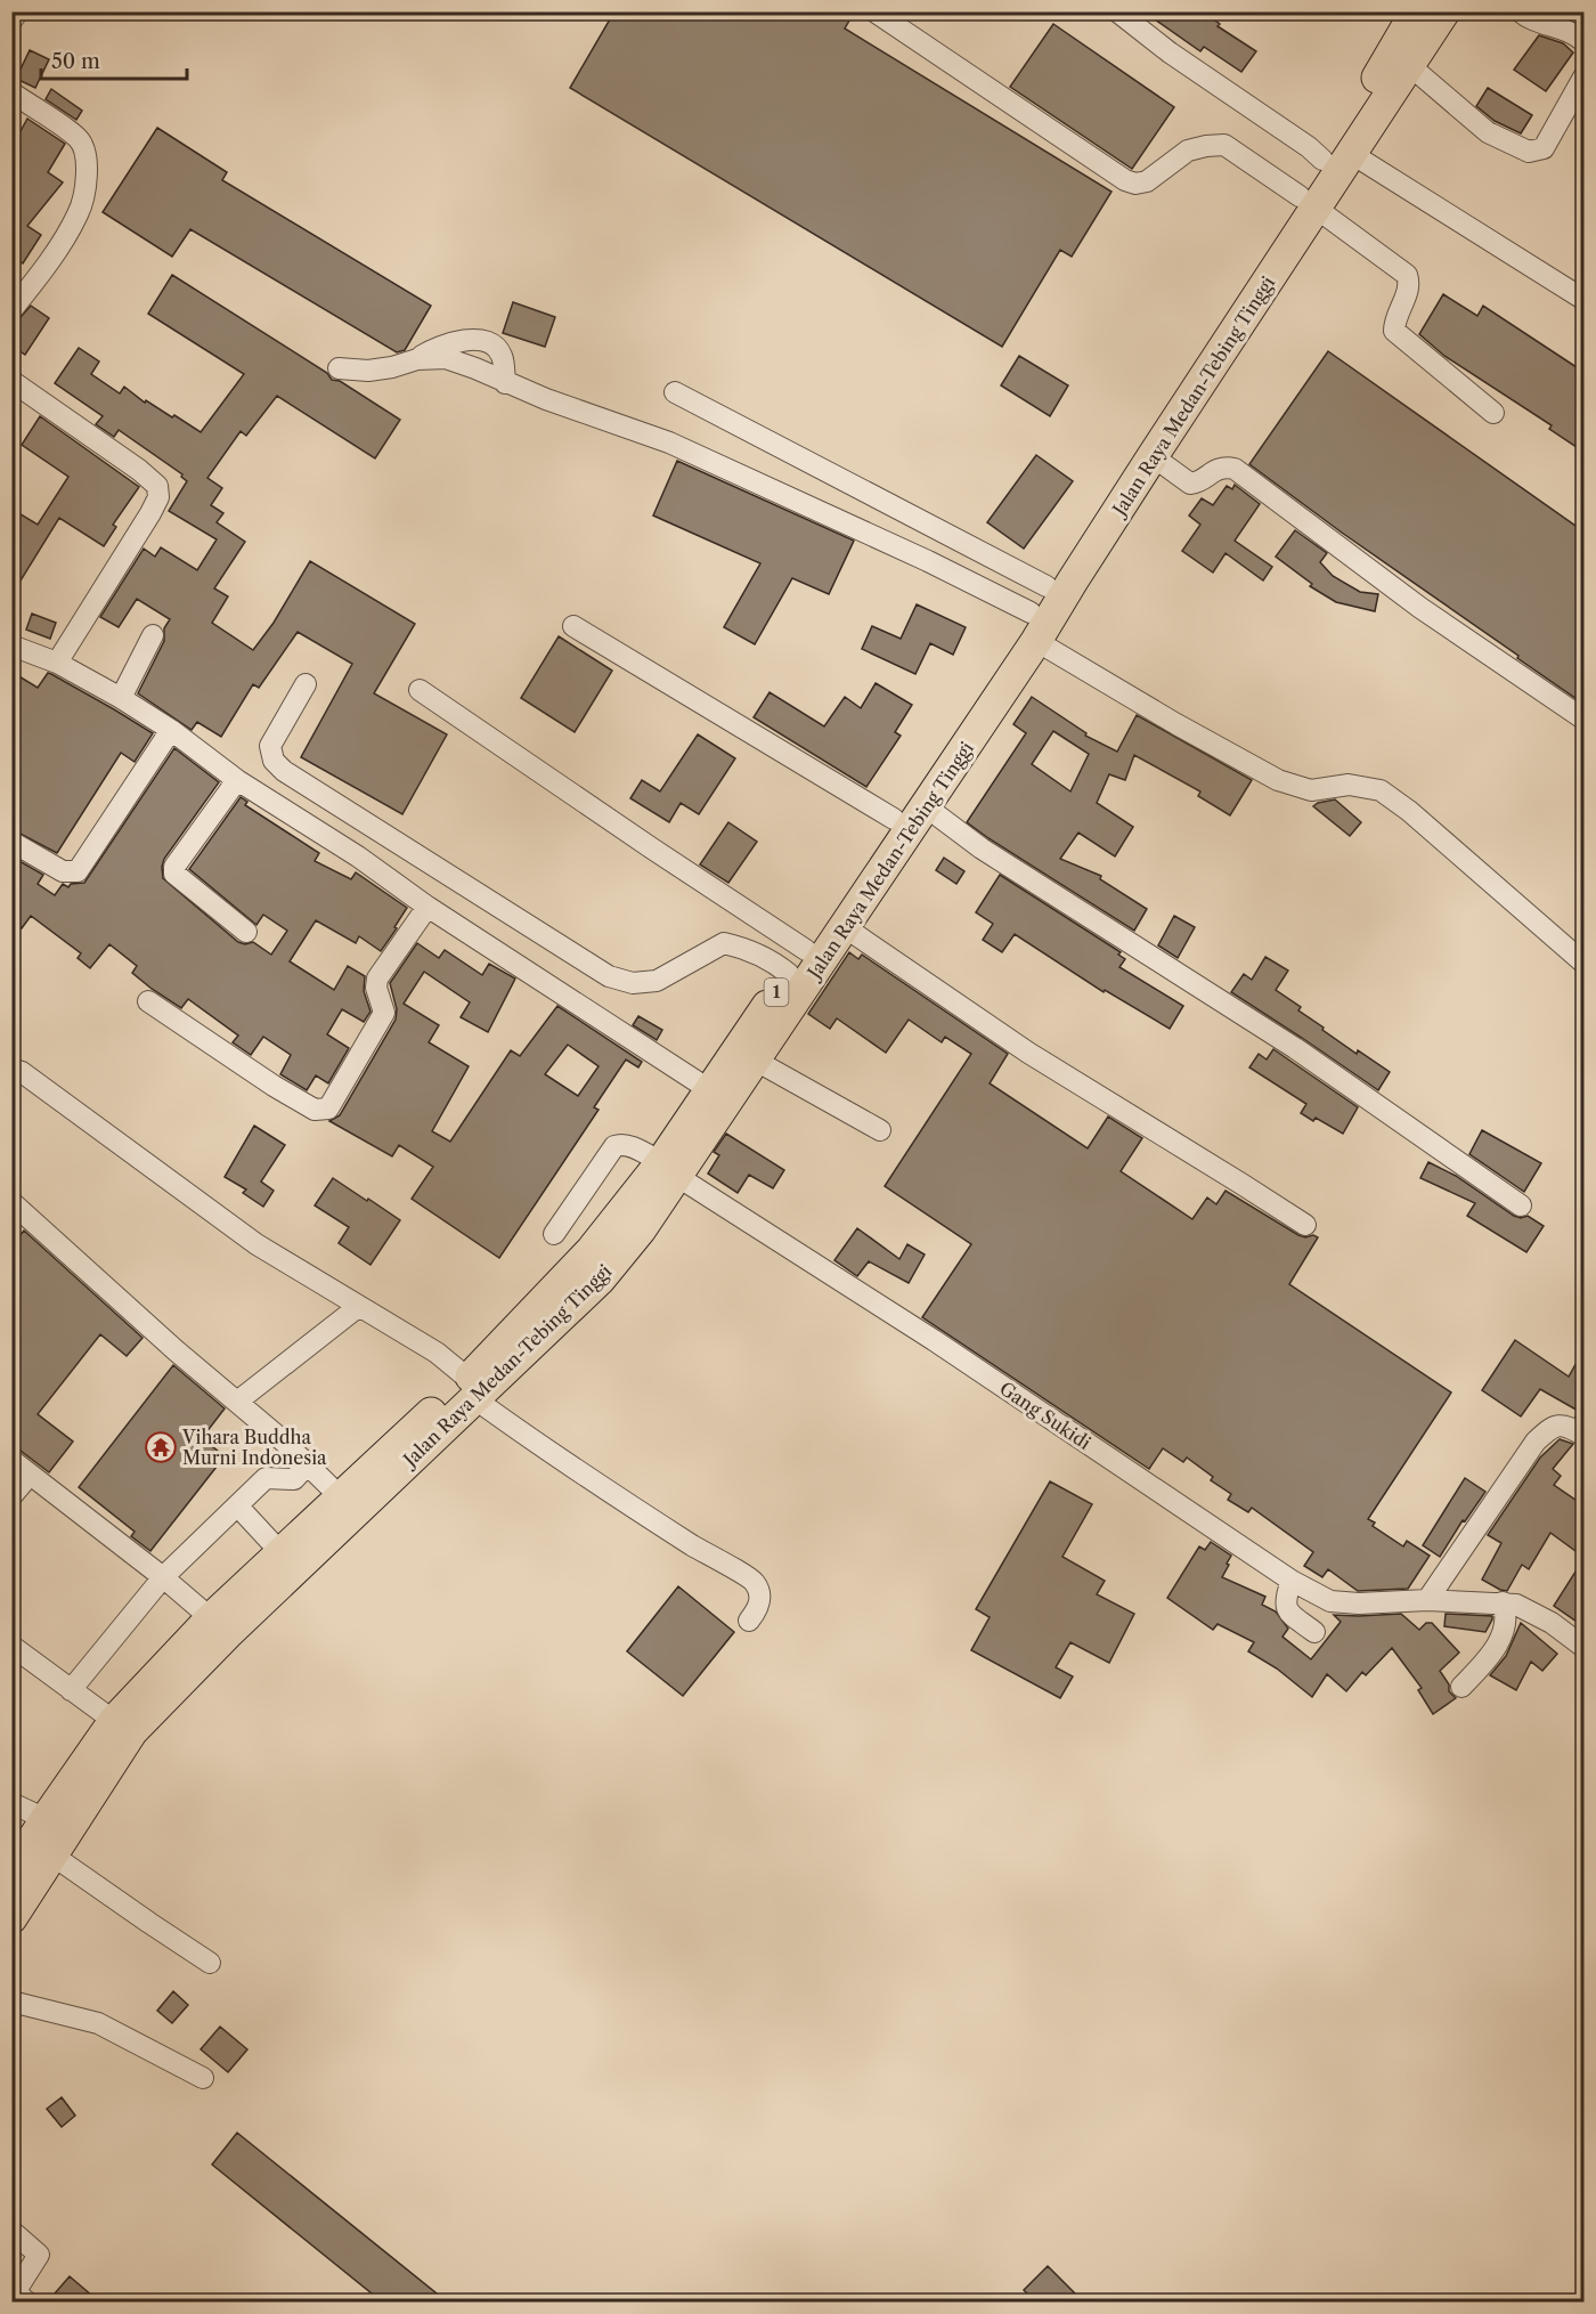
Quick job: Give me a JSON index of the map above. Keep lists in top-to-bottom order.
{
  "streets": {
    "highway": ["Jalan Raya Medan-Tebing Tinggi", "1"],
    "street": ["Gang Sukidi"]
  },
  "crossings": [
    ["Jalan Raya Medan-Tebing Tinggi", "Gang Sukidi"]
  ],
  "places": {
    "temple": ["Vihara Buddha Murni Indonesia"]
  },
  "scale_bar": "50 m"
}
